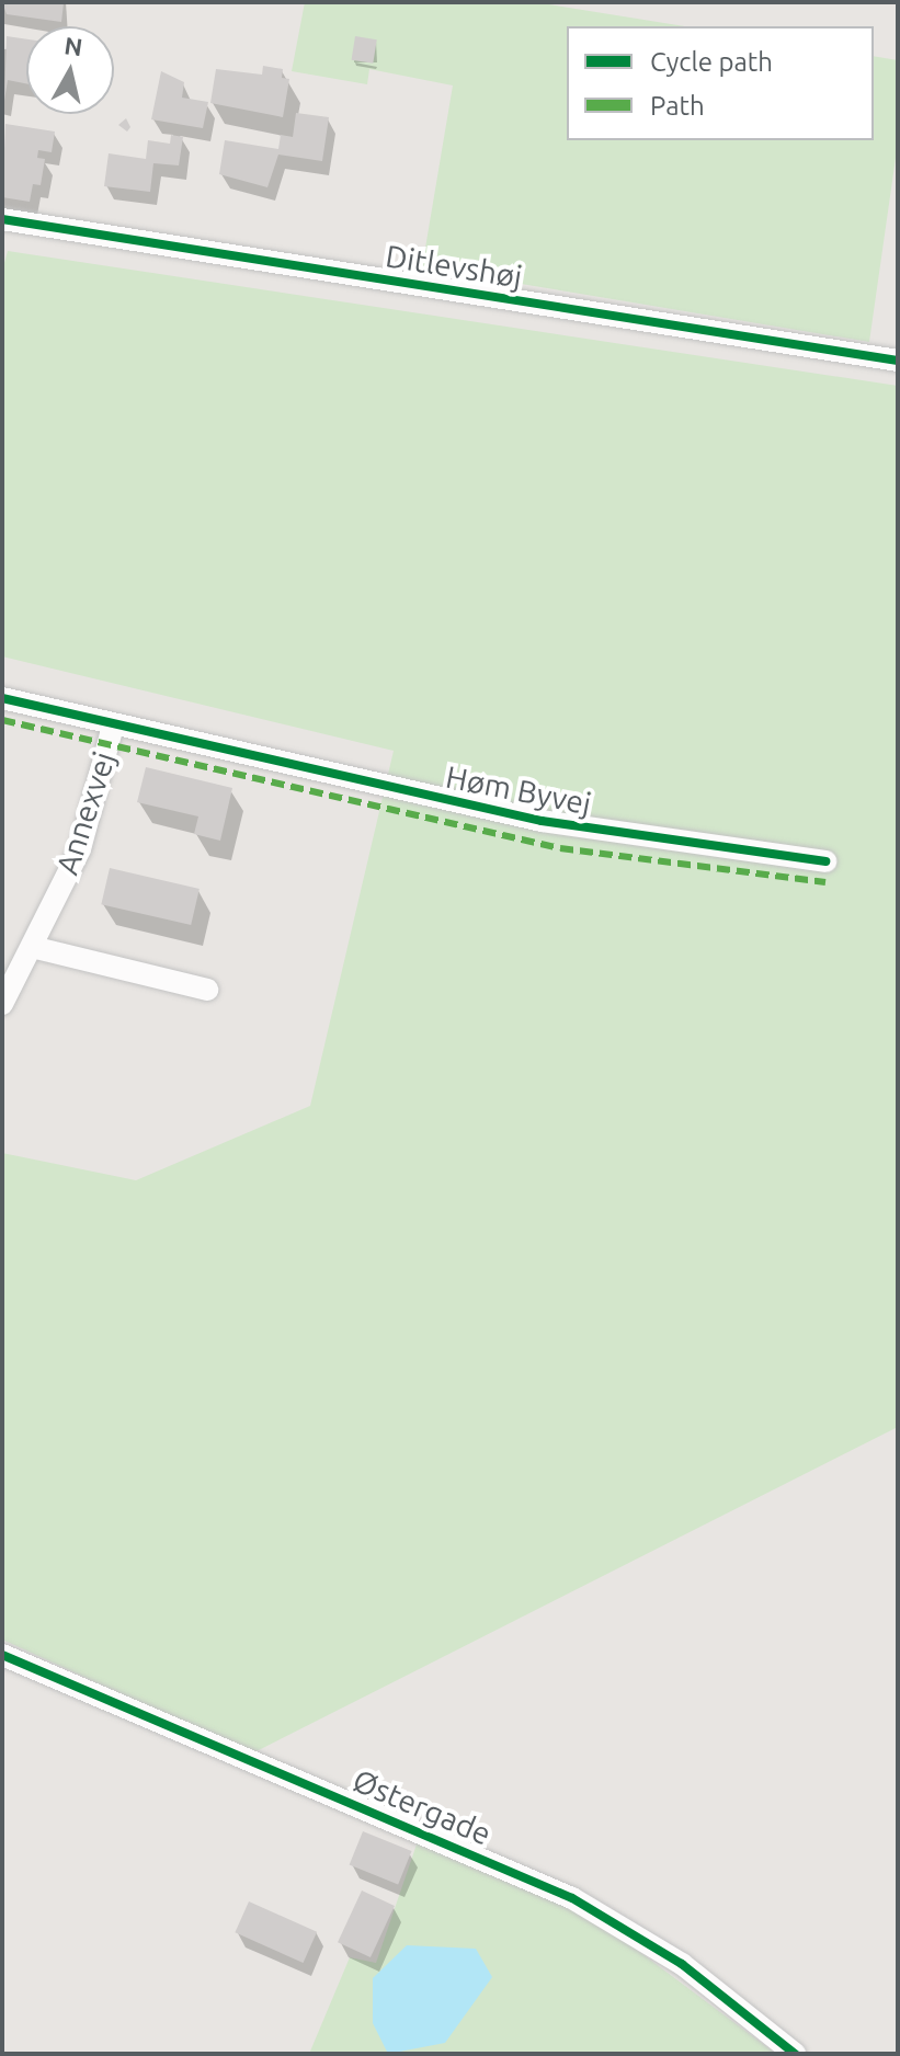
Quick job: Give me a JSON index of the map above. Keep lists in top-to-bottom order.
{
  "streets": {
    "street": [
      "Ditlevshøj",
      "Høm Byvej",
      "Annexvej",
      "Østergade"
    ]
  },
  "crossings": [
    ["Høm Byvej", "Annexvej"]
  ],
  "legend": ["Cycle path", "Path"],
  "north": "top"
}
